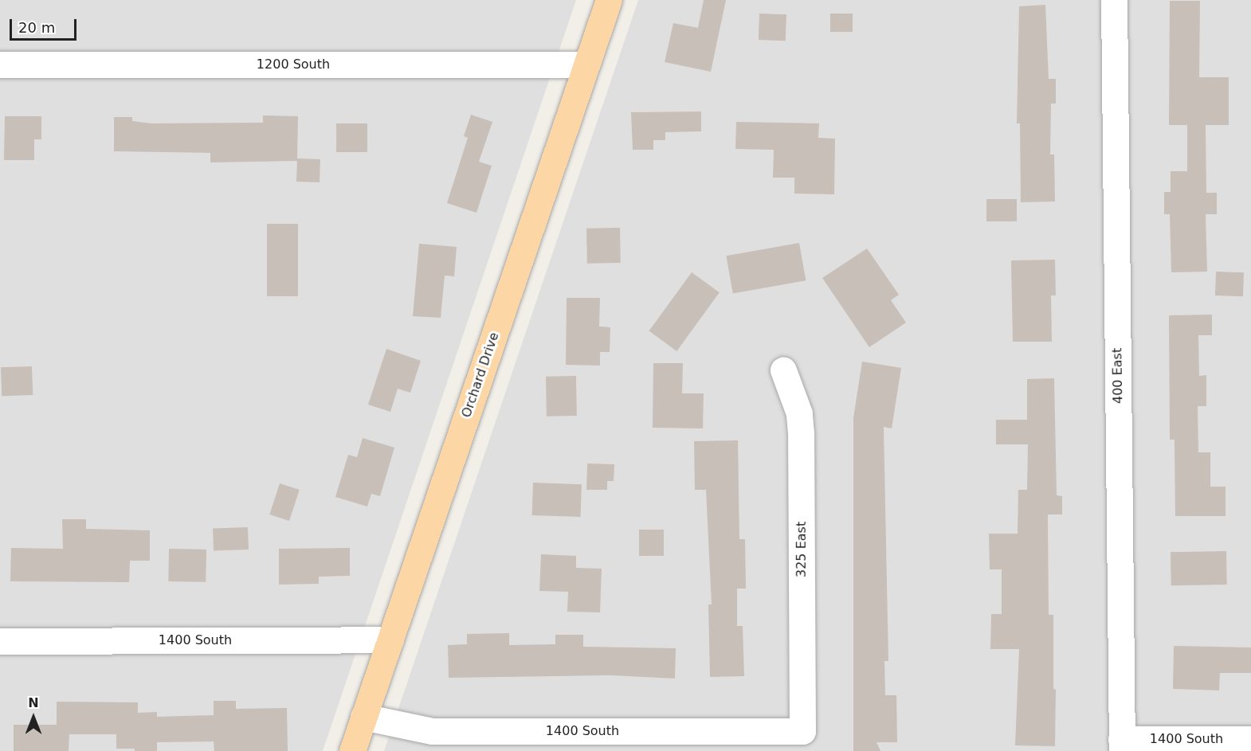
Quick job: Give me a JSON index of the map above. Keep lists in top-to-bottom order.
{
  "streets": {
    "main road": ["Orchard Drive"],
    "street": [
      "1200 South",
      "400 East",
      "325 East",
      "1400 South"
    ]
  },
  "crossings": [
    ["1200 South", "Orchard Drive"],
    ["Orchard Drive", "1400 South"],
    ["400 East", "1400 South"],
    ["325 East", "1400 South"]
  ],
  "scale_bar": "20 m",
  "north": "top"
}
